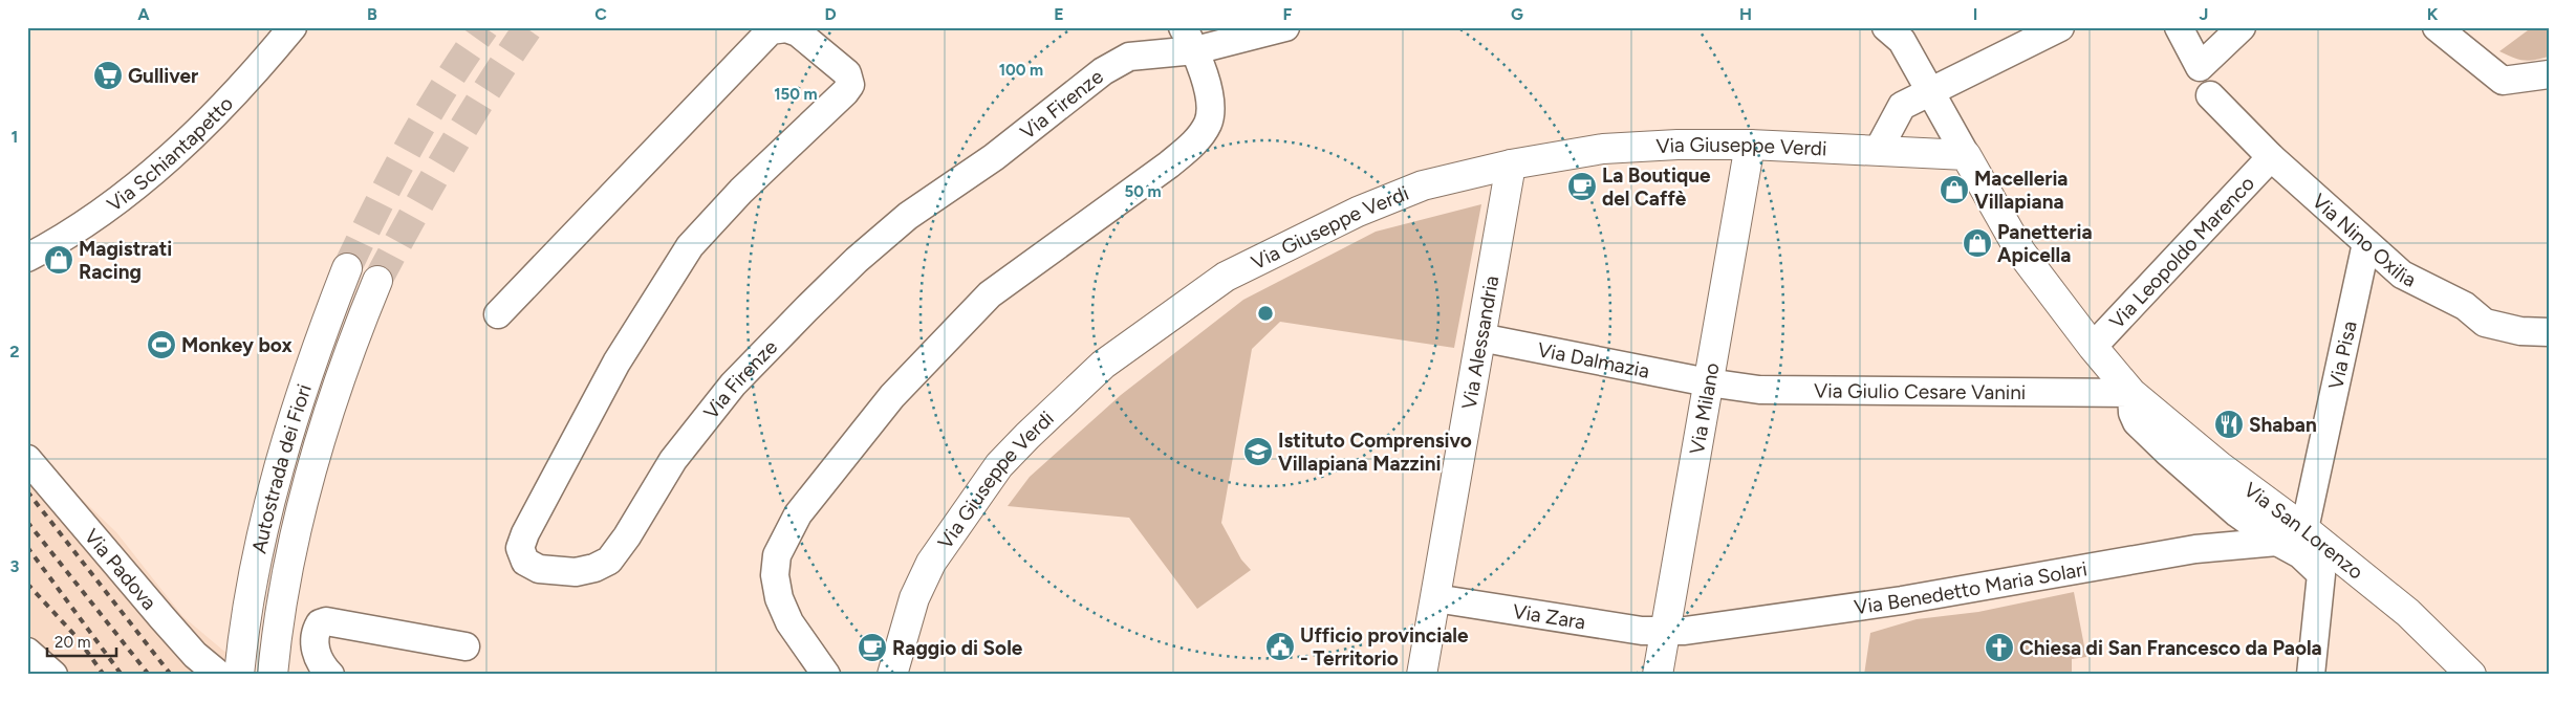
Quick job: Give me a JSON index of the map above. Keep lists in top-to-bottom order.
{
  "streets": {
    "main road": [
      "Via Giuseppe Verdi",
      "Via Alessandria",
      "Via Milano",
      "Autostrada dei Fiori",
      "Via San Lorenzo"
    ],
    "street": [
      "Via Firenze",
      "Via Schiantapetto",
      "Via Nino Oxilia",
      "Via Leopoldo Marenco",
      "Via Pisa",
      "Via Dalmazia",
      "Via Giulio Cesare Vanini",
      "Via Padova",
      "Via Benedetto Maria Solari",
      "Via Zara"
    ]
  },
  "crossings": [
    ["Via Giuseppe Verdi", "Via Alessandria"],
    ["Via Giuseppe Verdi", "Via Milano"],
    ["Via Giuseppe Verdi", "Via San Lorenzo"],
    ["Via Nino Oxilia", "Via Leopoldo Marenco"],
    ["Via Nino Oxilia", "Via Pisa"],
    ["Via Leopoldo Marenco", "Via San Lorenzo"],
    ["Via Alessandria", "Via Dalmazia"],
    ["Via Alessandria", "Via Zara"],
    ["Via Pisa", "Via San Lorenzo"],
    ["Via Dalmazia", "Via Giulio Cesare Vanini"],
    ["Via Dalmazia", "Via Milano"],
    ["Via Giulio Cesare Vanini", "Via Milano"],
    ["Via Giulio Cesare Vanini", "Via San Lorenzo"],
    ["Via Milano", "Via Benedetto Maria Solari"],
    ["Via Milano", "Via Zara"],
    ["Via San Lorenzo", "Via Benedetto Maria Solari"],
    ["Via Benedetto Maria Solari", "Via Zara"]
  ],
  "places": {
    "supermarket": ["Gulliver"],
    "cafe": ["La Boutique del Caffè", "Raggio di Sole"],
    "shop": ["Macelleria Villapiana", "Panetteria Apicella", "Magistrati Racing"],
    "sports": ["Monkey box"],
    "restaurant": ["Shaban"],
    "school or university": ["Istituto Comprensivo Villapiana Mazzini"],
    "public building": ["Ufficio provinciale - Territorio"],
    "church": ["Chiesa di San Francesco da Paola"]
  },
  "scale_bar": "20 m",
  "grid": {
    "columns": [
      "A",
      "B",
      "C",
      "D",
      "E",
      "F",
      "G",
      "H",
      "I",
      "J",
      "K"
    ],
    "rows": ["1", "2", "3"]
  },
  "rings": ["100 m", "150 m", "50 m"]
}
